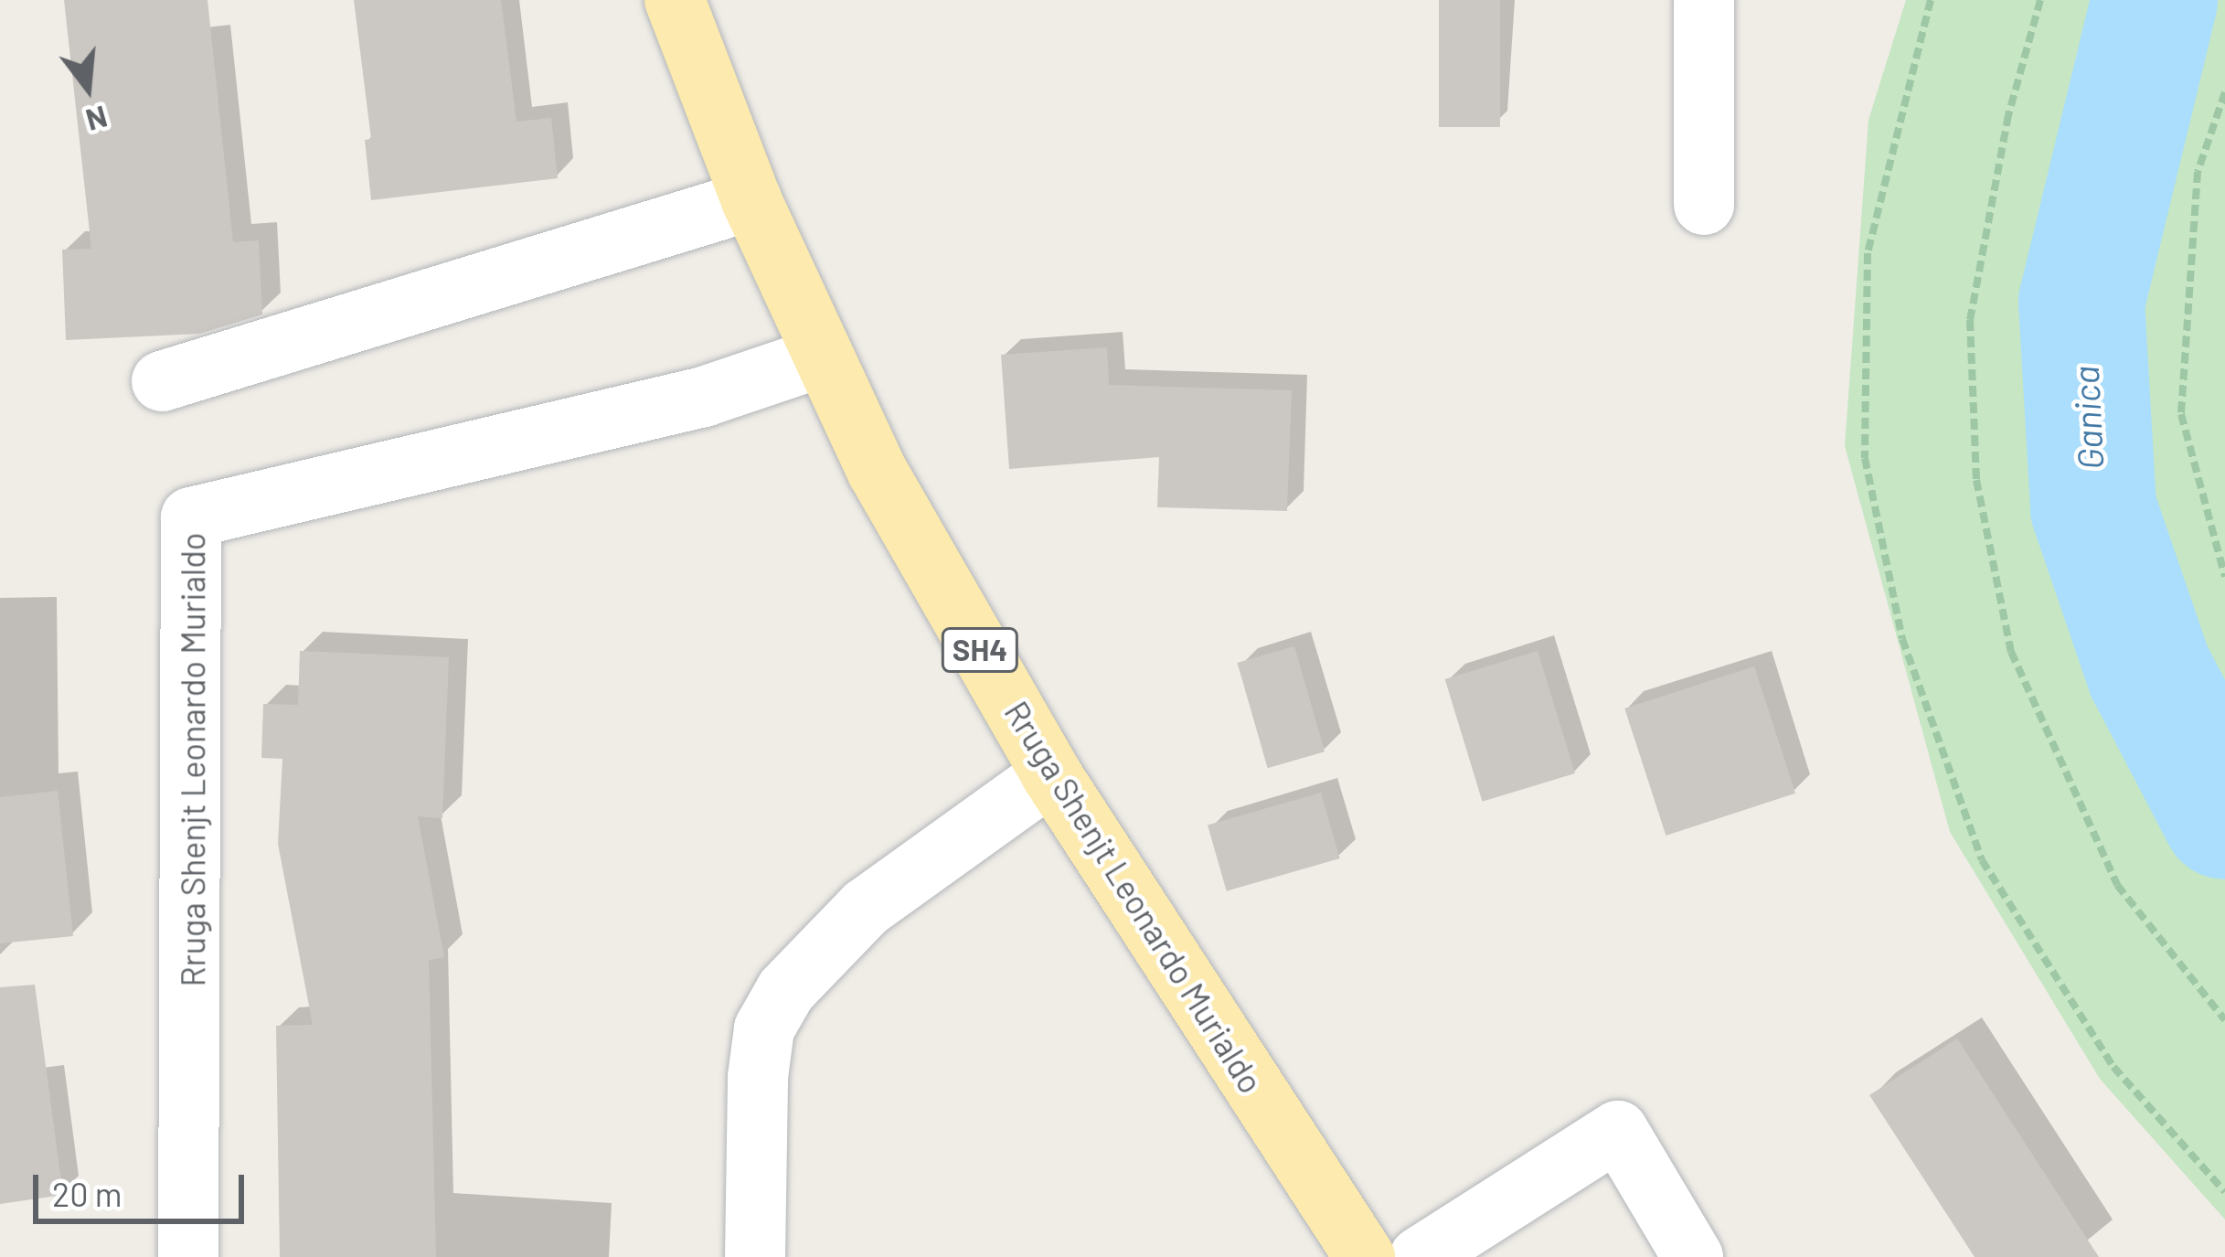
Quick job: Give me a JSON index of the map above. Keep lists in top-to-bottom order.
{
  "streets": {
    "main road": ["SH4", "Rruga Shenjt Leonardo Murialdo"]
  },
  "water": ["Ganica"],
  "scale_bar": "20 m",
  "north": "bottom"
}
